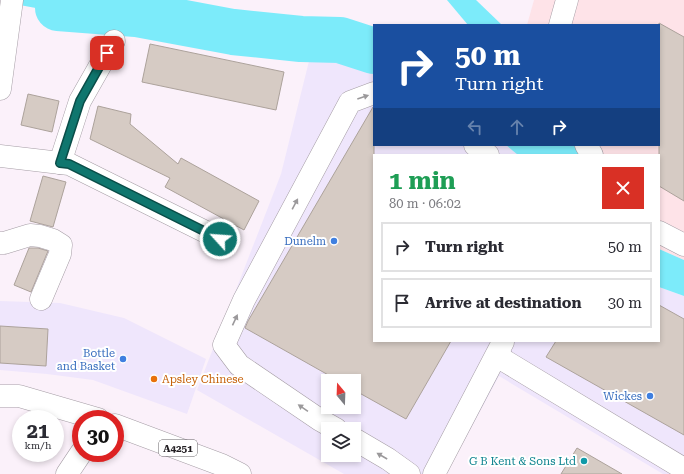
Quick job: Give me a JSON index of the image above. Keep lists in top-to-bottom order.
{
  "streets": {
    "street": ["A4251"]
  },
  "places": [
    "Dunelm",
    "Bottle and Basket",
    "Apsley Chinese",
    "Wickes",
    "G B Kent & Sons Ltd"
  ],
  "north": "top",
  "page": {
    "turn": ["50 m", "Turn right"],
    "heading": ["1 min", "80 m · 06:02"],
    "list": [
      {
        "name": "Turn right",
        "value": "50 m"
      },
      {
        "name": "Arrive at destination",
        "value": "30 m"
      }
    ],
    "speed": "21 km/h",
    "limit": "30"
  }
}
